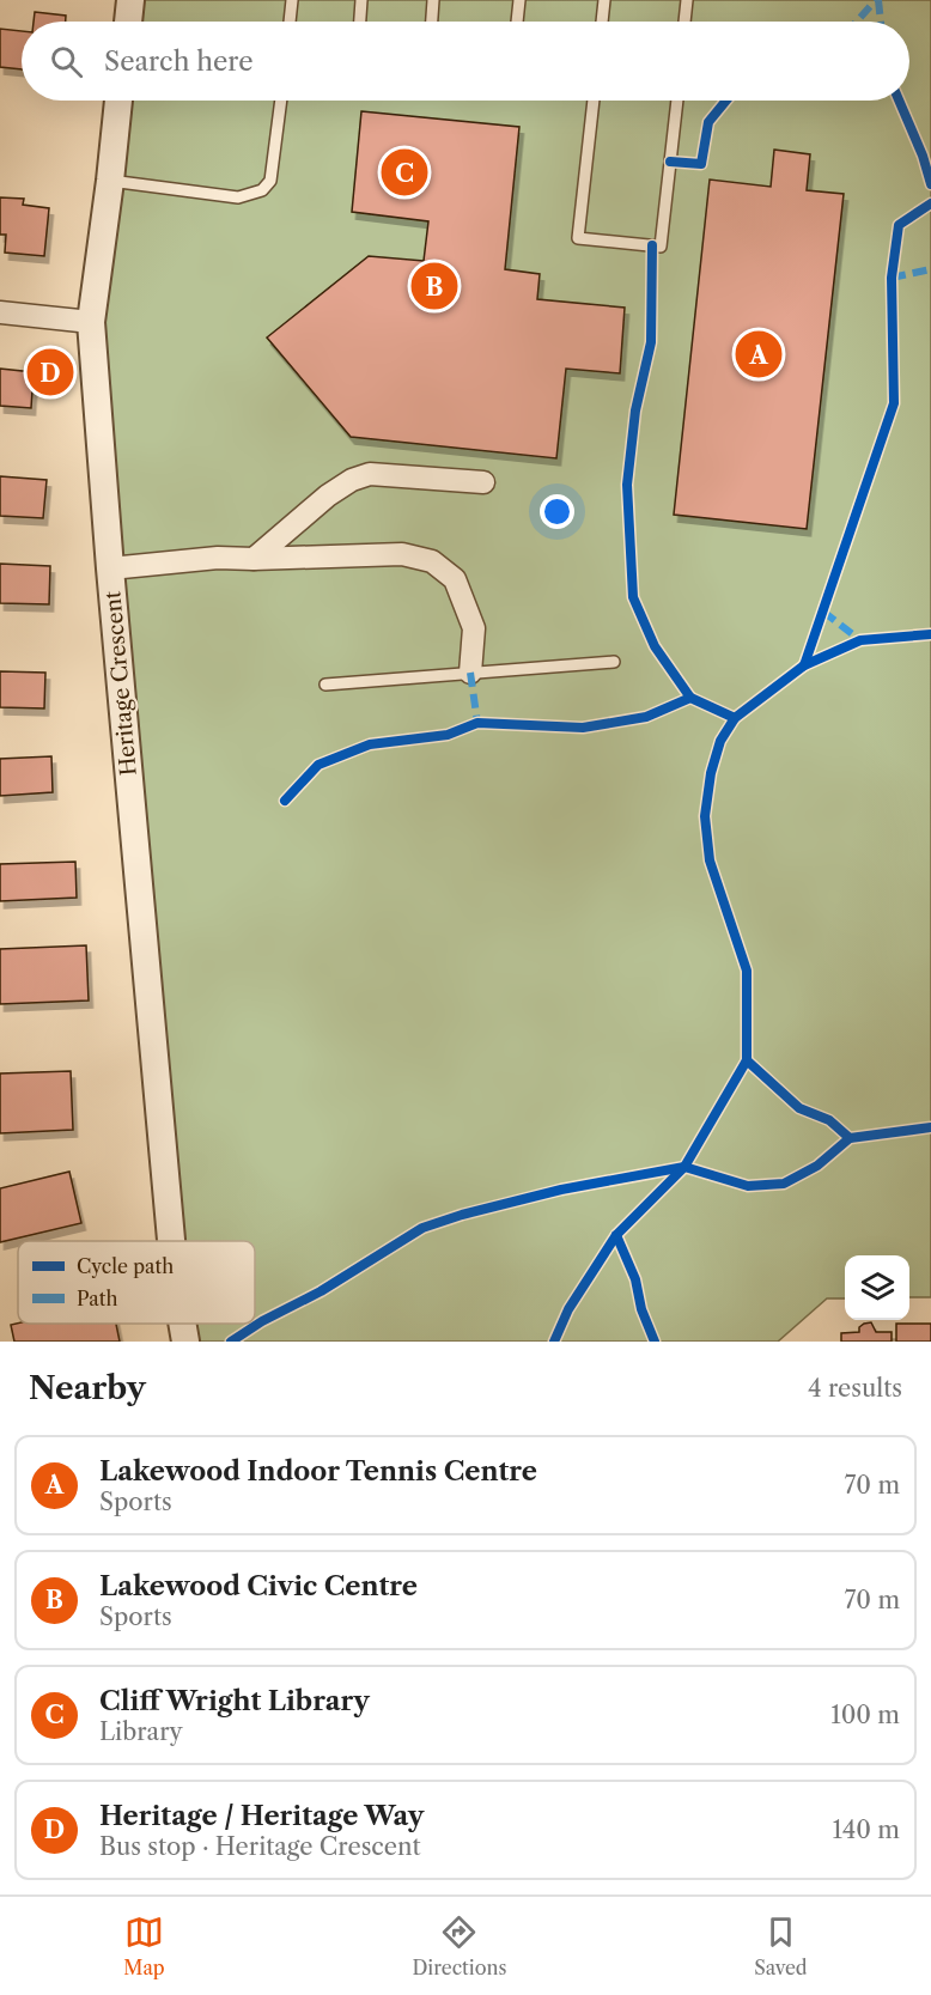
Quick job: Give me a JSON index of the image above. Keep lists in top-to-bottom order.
{
  "streets": {
    "street": ["Heritage Crescent"]
  },
  "legend": ["Cycle path", "Path"],
  "page": {
    "search": "Search here",
    "pins": [
      "C",
      "B",
      "A",
      "D"
    ],
    "heading": ["Nearby", "4 results"],
    "list": [
      {
        "mark": "A",
        "name": "Lakewood Indoor Tennis Centre",
        "note": "Sports",
        "value": "70 m"
      },
      {
        "mark": "B",
        "name": "Lakewood Civic Centre",
        "note": "Sports",
        "value": "70 m"
      },
      {
        "mark": "C",
        "name": "Cliff Wright Library",
        "note": "Library",
        "value": "100 m"
      },
      {
        "mark": "D",
        "name": "Heritage / Heritage Way",
        "note": "Bus stop · Heritage Crescent",
        "value": "140 m"
      }
    ],
    "nav": ["Map", "Directions", "Saved"]
  }
}
